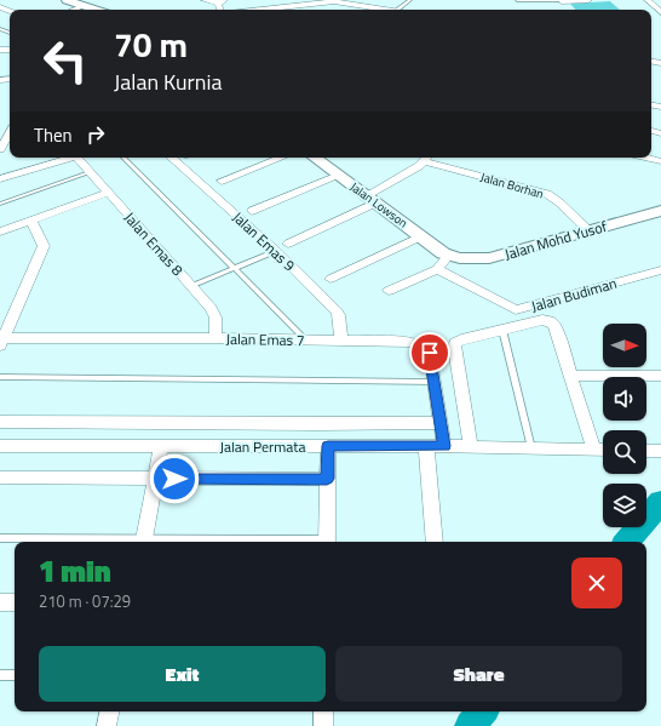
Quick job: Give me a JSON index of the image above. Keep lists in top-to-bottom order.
{
  "streets": {
    "street": [
      "Jalan Borhan",
      "Jalan Lowson",
      "Jalan Mohd Yusof",
      "Jalan Emas 9",
      "Jalan Emas 8",
      "Jalan Budiman",
      "Jalan Emas 7",
      "Jalan Permata"
    ]
  },
  "crossings": [
    ["Jalan Borhan", "Jalan Mohd Yusof"],
    ["Jalan Lowson", "Jalan Mohd Yusof"],
    ["Jalan Emas 9", "Jalan Emas 7"],
    ["Jalan Emas 8", "Jalan Emas 7"],
    ["Jalan Emas 7", "Jalan Permata"]
  ],
  "north": "right",
  "page": {
    "turn": ["70 m", "Jalan Kurnia"],
    "then": "Then",
    "heading": ["1 min", "210 m · 07:29"],
    "buttons": ["Exit", "Share"]
  }
}
